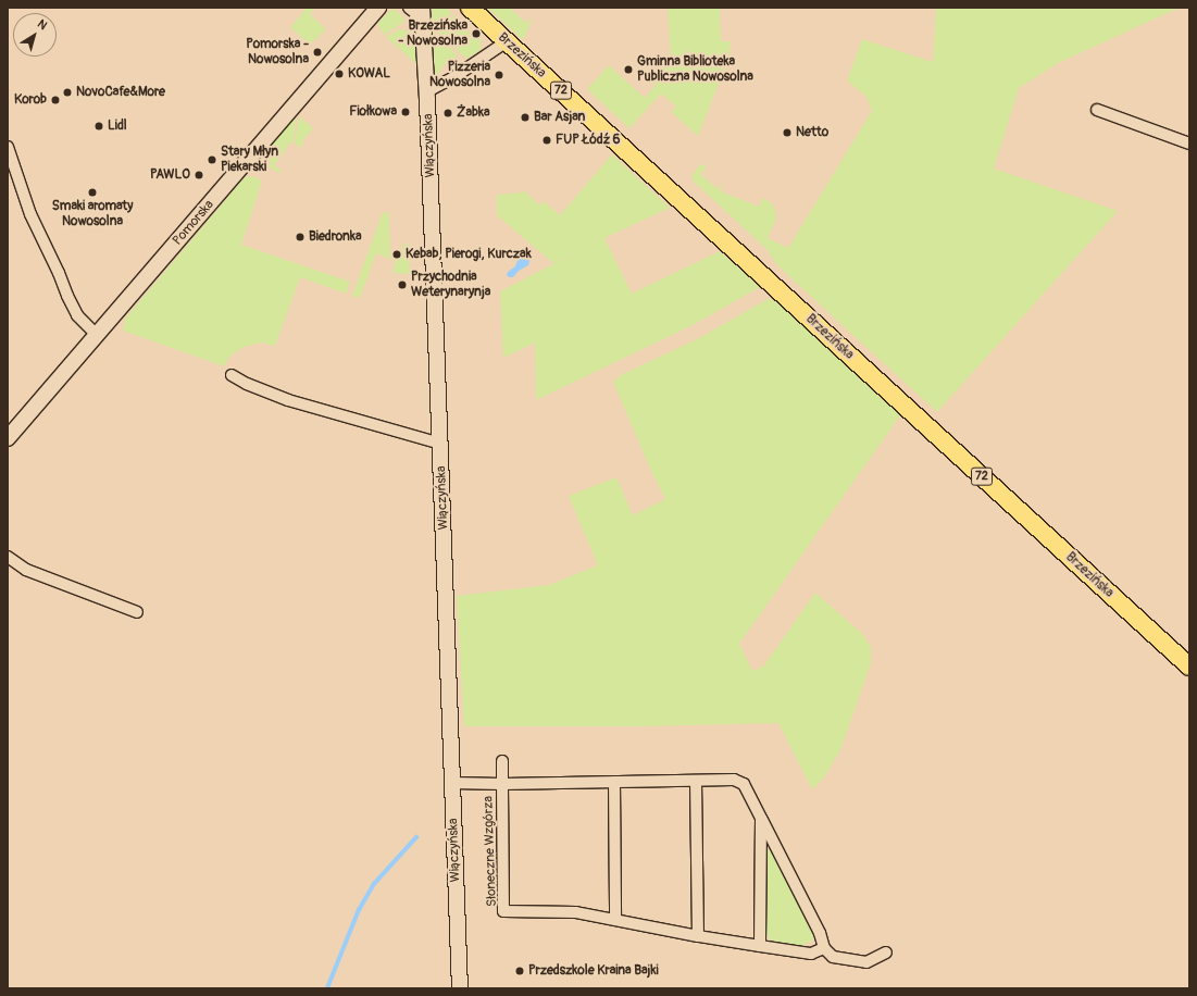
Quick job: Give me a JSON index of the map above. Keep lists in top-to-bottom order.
{
  "streets": {
    "main road": ["Brzezińska", "72"],
    "street": ["Wiączyńska", "Pomorska", "Słoneczne Wzgórza"]
  },
  "crossings": [
    ["Wiączyńska", "Słoneczne Wzgórza"]
  ],
  "places": [
    "Brzezińska - Nowosolna",
    "Pomorska - Nowosolna",
    "Gminna Biblioteka Publiczna Nowosolna",
    "KOWAL",
    "Pizzeria Nowosolna",
    "NovoCafe&More",
    "Korob",
    "Fiołkowa",
    "Żabka",
    "Bar Asjan",
    "Lidl",
    "Netto",
    "FUP Łódź 6",
    "Stary Młyn Piekarski",
    "PAWLO",
    "Smaki aromaty Nowosolna",
    "Biedronka",
    "Kebab, Pierogi, Kurczak",
    "Przychodnia Weterynarynja",
    "Przedszkole Kraina Bajki"
  ],
  "north": "top right"
}
